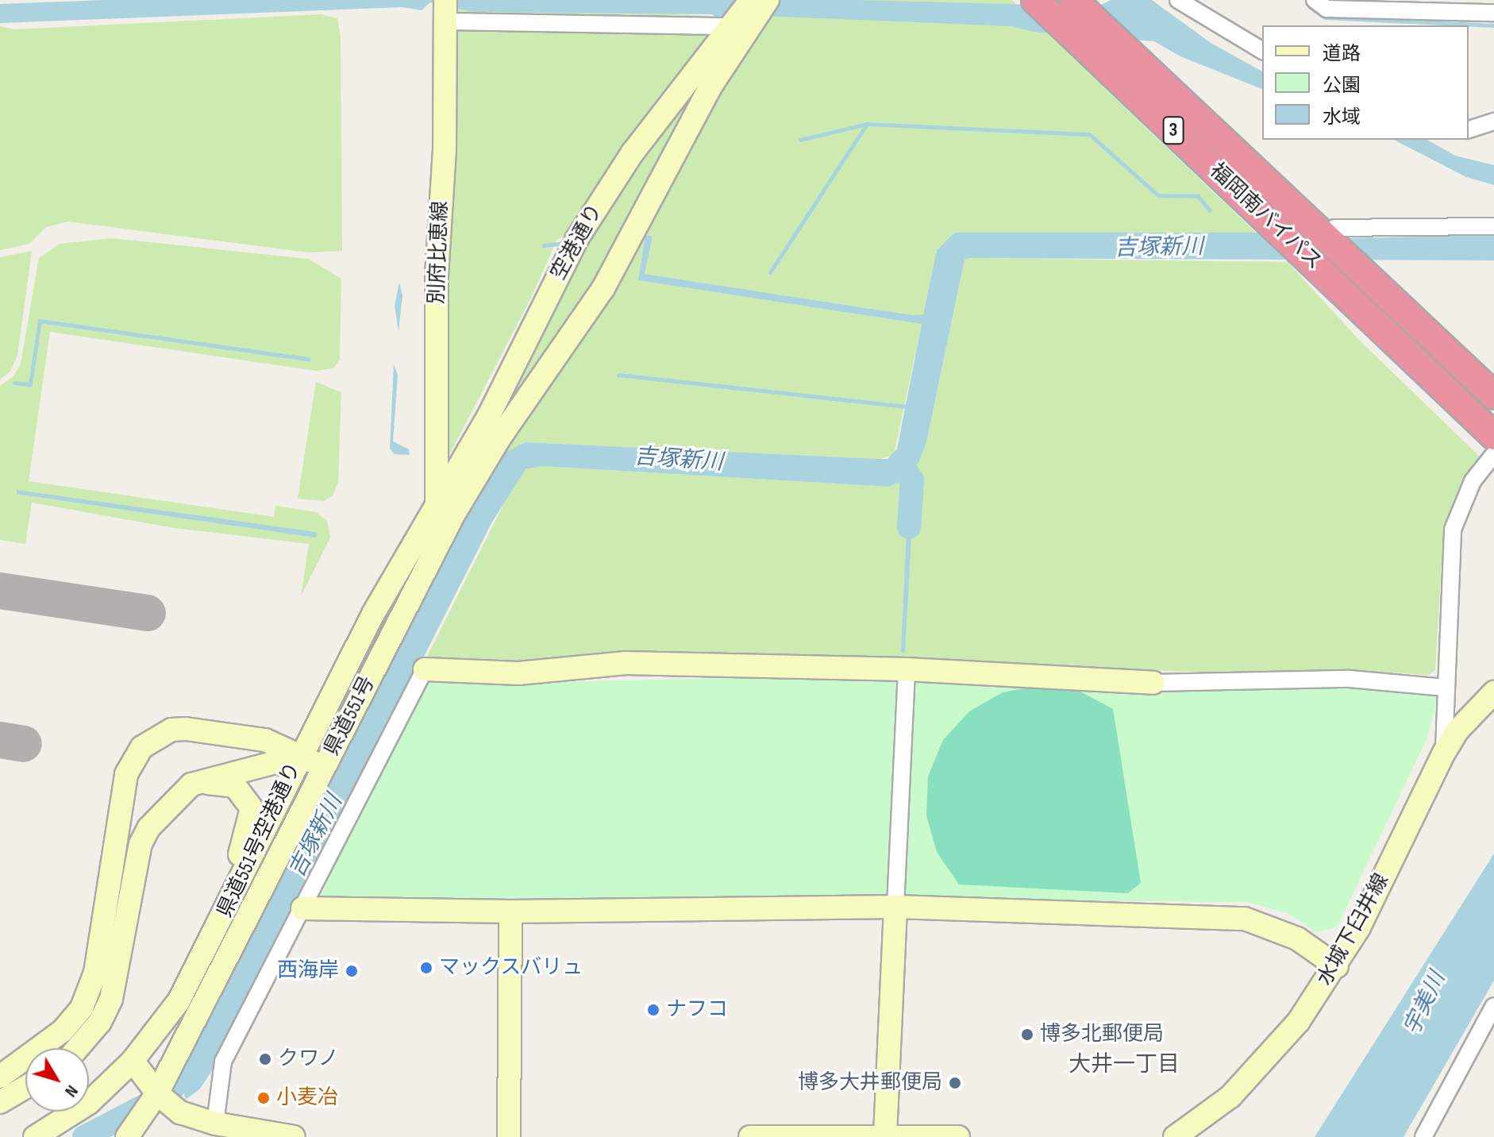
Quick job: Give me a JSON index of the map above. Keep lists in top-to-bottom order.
{
  "streets": {
    "highway": ["3", "福岡南バイパス"],
    "street": [
      "空港通り",
      "別府比恵線",
      "県道551号",
      "県道551号空港通り",
      "水城下臼井線"
    ]
  },
  "crossings": [
    ["空港通り", "別府比恵線"],
    ["空港通り", "県道551号"],
    ["空港通り", "県道551号空港通り"],
    ["別府比恵線", "県道551号空港通り"]
  ],
  "districts": ["大井一丁目"],
  "water": ["吉塚新川", "宇美川"],
  "places": [
    "マックスバリュ",
    "西海岸",
    "ナフコ",
    "博多北郵便局",
    "クワノ",
    "博多大井郵便局",
    "小麦冶"
  ],
  "legend": ["道路", "公園", "水域"],
  "north": "bottom right"
}
